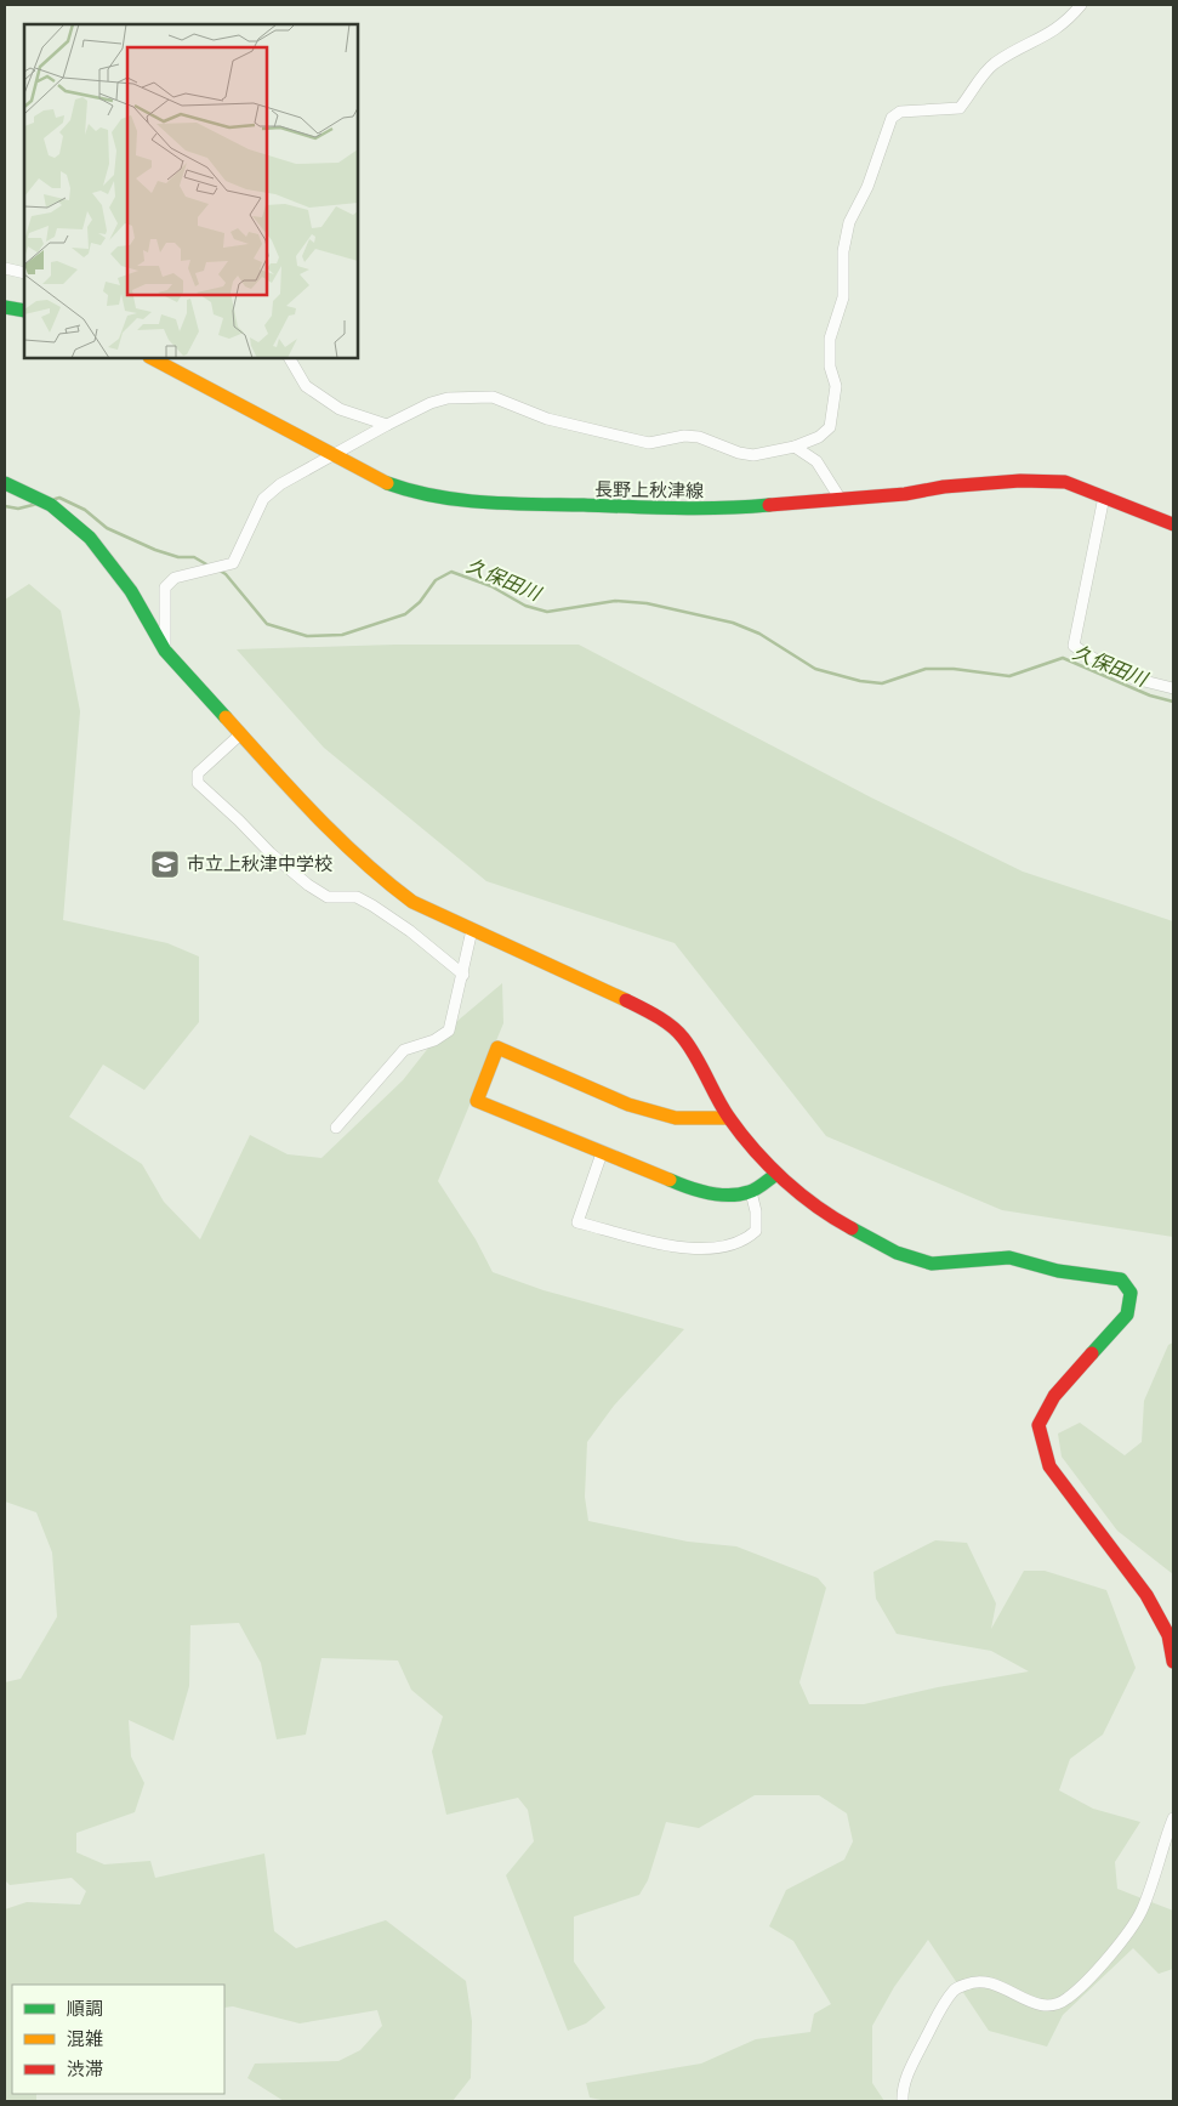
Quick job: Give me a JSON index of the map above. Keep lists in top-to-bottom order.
{
  "streets": {
    "street": ["長野上秋津線"]
  },
  "water": ["久保田川"],
  "places": {
    "school or university": ["市立上秋津中学校"]
  },
  "legend": ["順調", "混雑", "渋滞"]
}
